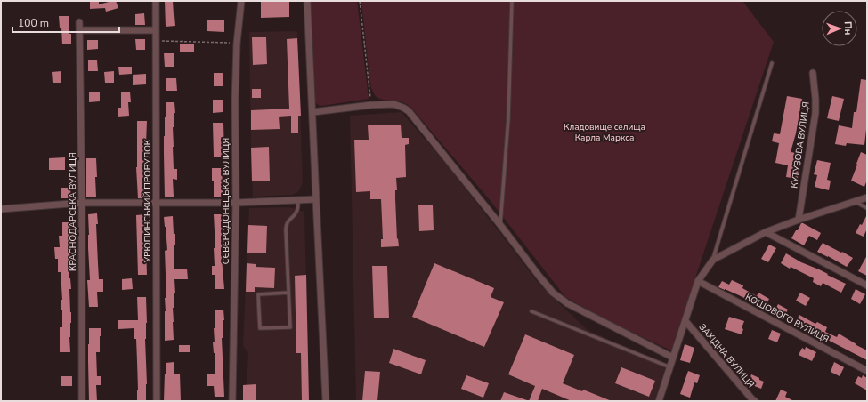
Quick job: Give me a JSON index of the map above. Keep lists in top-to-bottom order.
{
  "streets": {
    "street": [
      "КУТУЗОВА ВУЛИЦЯ",
      "УРЮПИНСЬКИЙ ПРОВУЛОК",
      "СЄВЄРОДОНЕЦЬКА ВУЛИЦЯ",
      "КРАСНОДАРСЬКА ВУЛИЦЯ",
      "КОШОВОГО ВУЛИЦЯ",
      "ЗАХІДНА ВУЛИЦЯ"
    ]
  },
  "parks": ["Кладовище селища Карла Маркса"],
  "scale_bar": "100 m",
  "north": "right"
}
